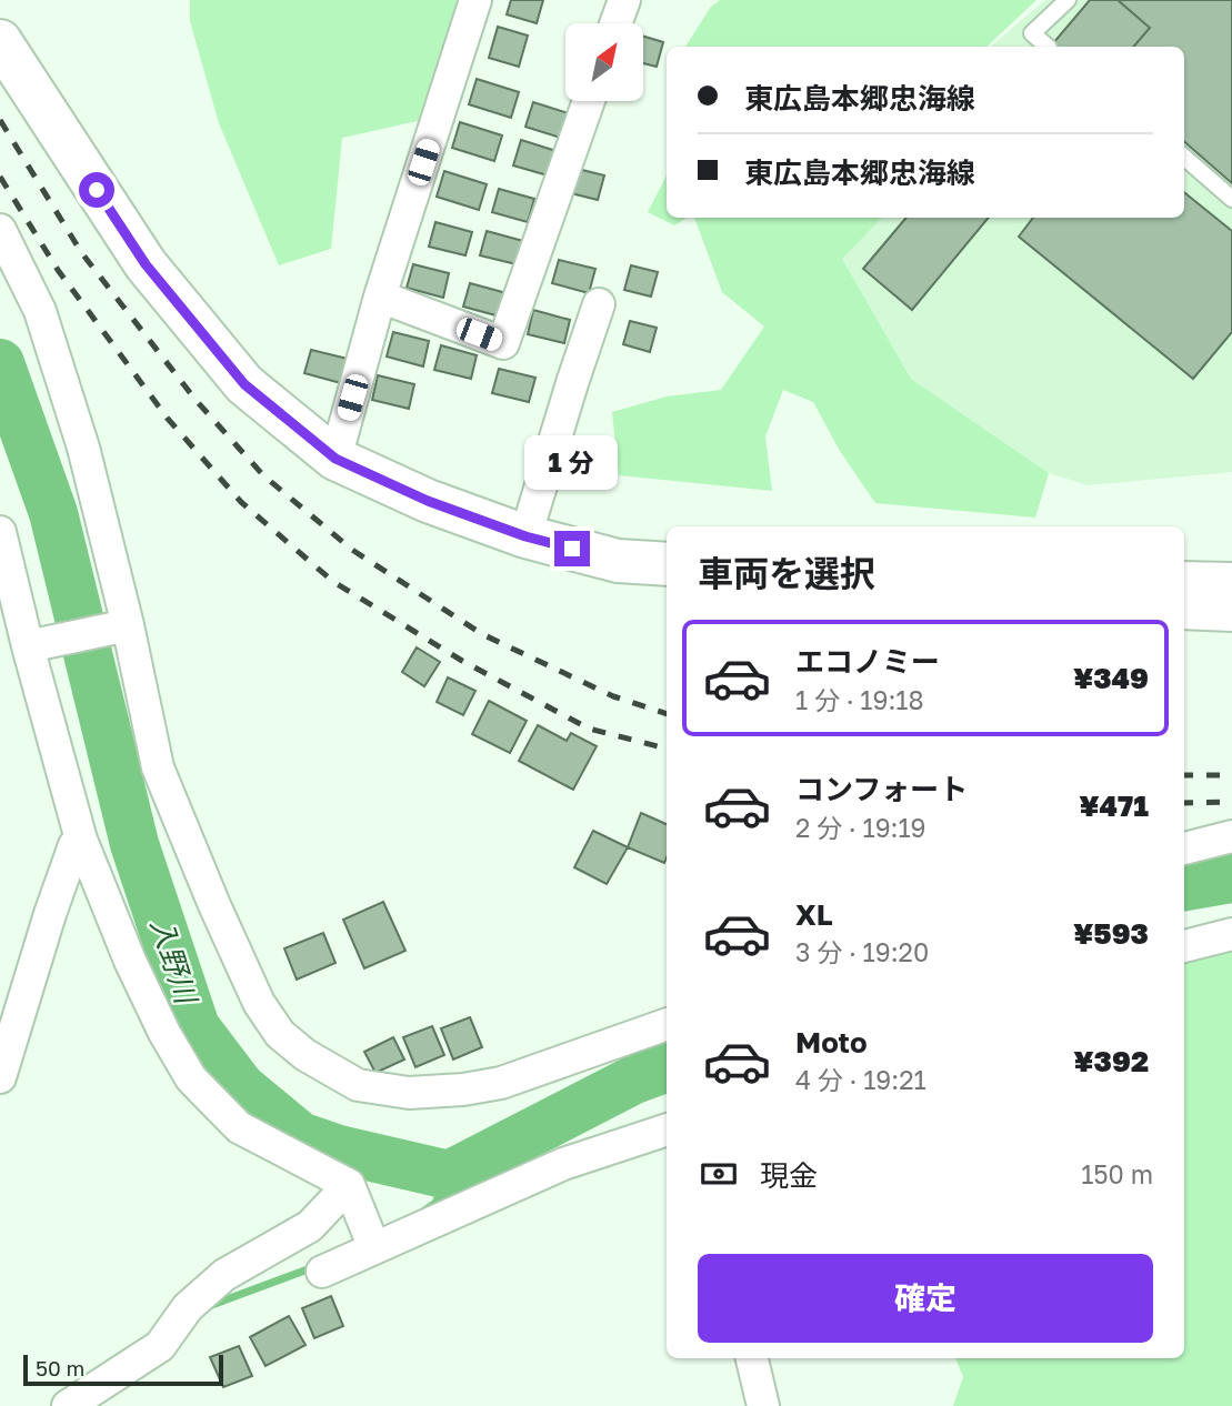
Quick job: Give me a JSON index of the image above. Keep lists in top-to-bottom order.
{
  "water": ["入野川"],
  "scale_bar": "50 m",
  "north": "top right",
  "page": {
    "banner": ["東広島本郷忠海線", "東広島本郷忠海線"],
    "bubble": "1 分",
    "heading": "車両を選択",
    "list": [
      {
        "name": "エコノミー",
        "note": "1 分 · 19:18",
        "value": "¥349"
      },
      {
        "name": "コンフォート",
        "note": "2 分 · 19:19",
        "value": "¥471"
      },
      {
        "name": "XL",
        "note": "3 分 · 19:20",
        "value": "¥593"
      },
      {
        "name": "Moto",
        "note": "4 分 · 19:21",
        "value": "¥392"
      }
    ],
    "pay": ["現金", "150 m"],
    "buttons": "確定",
    "scale": "50 m"
  }
}
